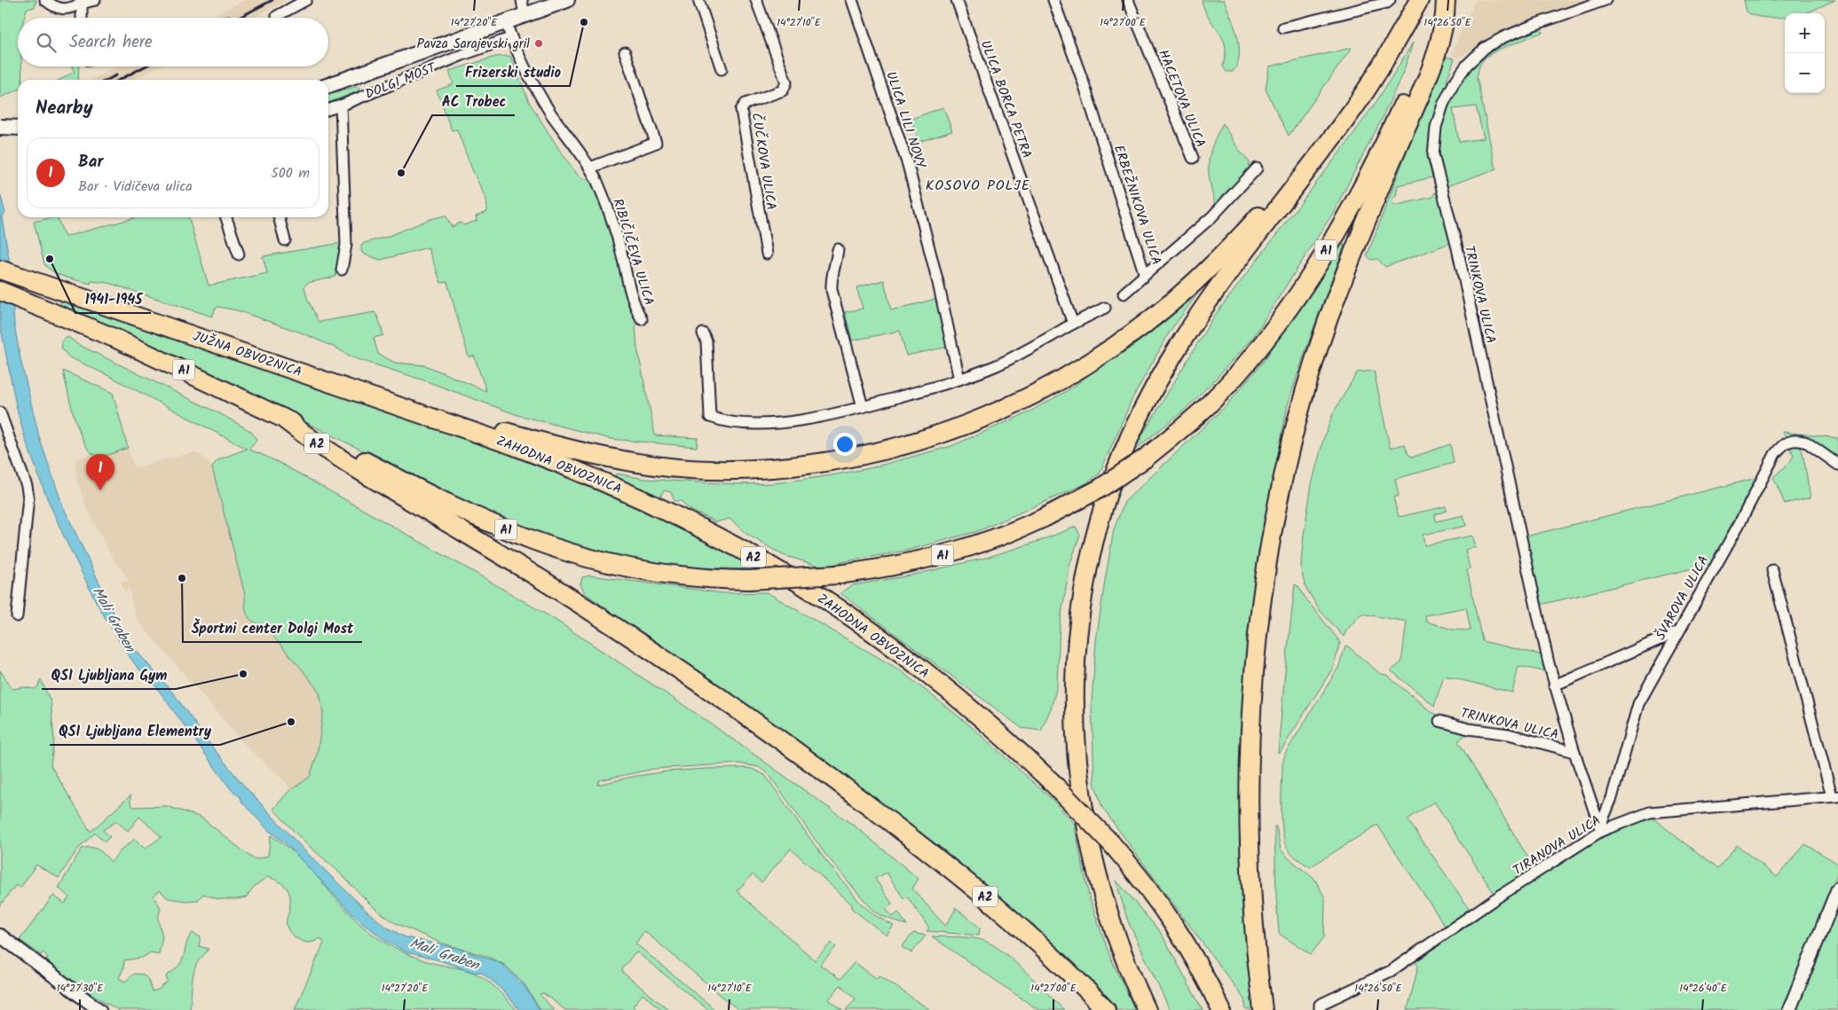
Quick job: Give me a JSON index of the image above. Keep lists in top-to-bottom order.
{
  "streets": {
    "highway": [
      "A1",
      "JUŽNA OBVOZNICA",
      "A2",
      "ZAHODNA OBVOZNICA"
    ],
    "street": [
      "DOLGI MOST",
      "HACETOVA ULICA",
      "ULICA BORCA PETRA",
      "ULICA LILI NOVY",
      "ČUČKOVA ULICA",
      "ERBEŽNIKOVA ULICA",
      "RIBIČIČEVA ULICA",
      "TRINKOVA ULICA",
      "ŠVAROVA ULICA",
      "TIRANOVA ULICA"
    ]
  },
  "crossings": [
    ["DOLGI MOST", "RIBIČIČEVA ULICA"],
    ["A1", "A2"],
    ["TRINKOVA ULICA", "ŠVAROVA ULICA"],
    ["TRINKOVA ULICA", "TIRANOVA ULICA"],
    ["JUŽNA OBVOZNICA", "ZAHODNA OBVOZNICA"],
    ["ŠVAROVA ULICA", "TIRANOVA ULICA"]
  ],
  "districts": ["KOSOVO POLJE"],
  "water": ["Mali Graben"],
  "places": [
    "Frizerski studio",
    "Pavza Sarajevski gril",
    "AC Trobec",
    "1941-1945",
    "Športni center Dolgi Most",
    "QSI Ljubljana Gym",
    "QSI Ljubljana Elementry"
  ],
  "page": {
    "map_buttons": ["+", "−"],
    "search": "Search here",
    "heading": "Nearby",
    "list": [
      {
        "mark": "1",
        "name": "Bar",
        "note": "Bar · Vidičeva ulica",
        "value": "500 m"
      }
    ],
    "pins": "1"
  },
  "coordinates": [
    "14°27'20\"E",
    "14°27'10\"E",
    "14°27'00\"E",
    "14°26'50\"E",
    "14°27'30\"E",
    "14°26'40\"E"
  ]
}
